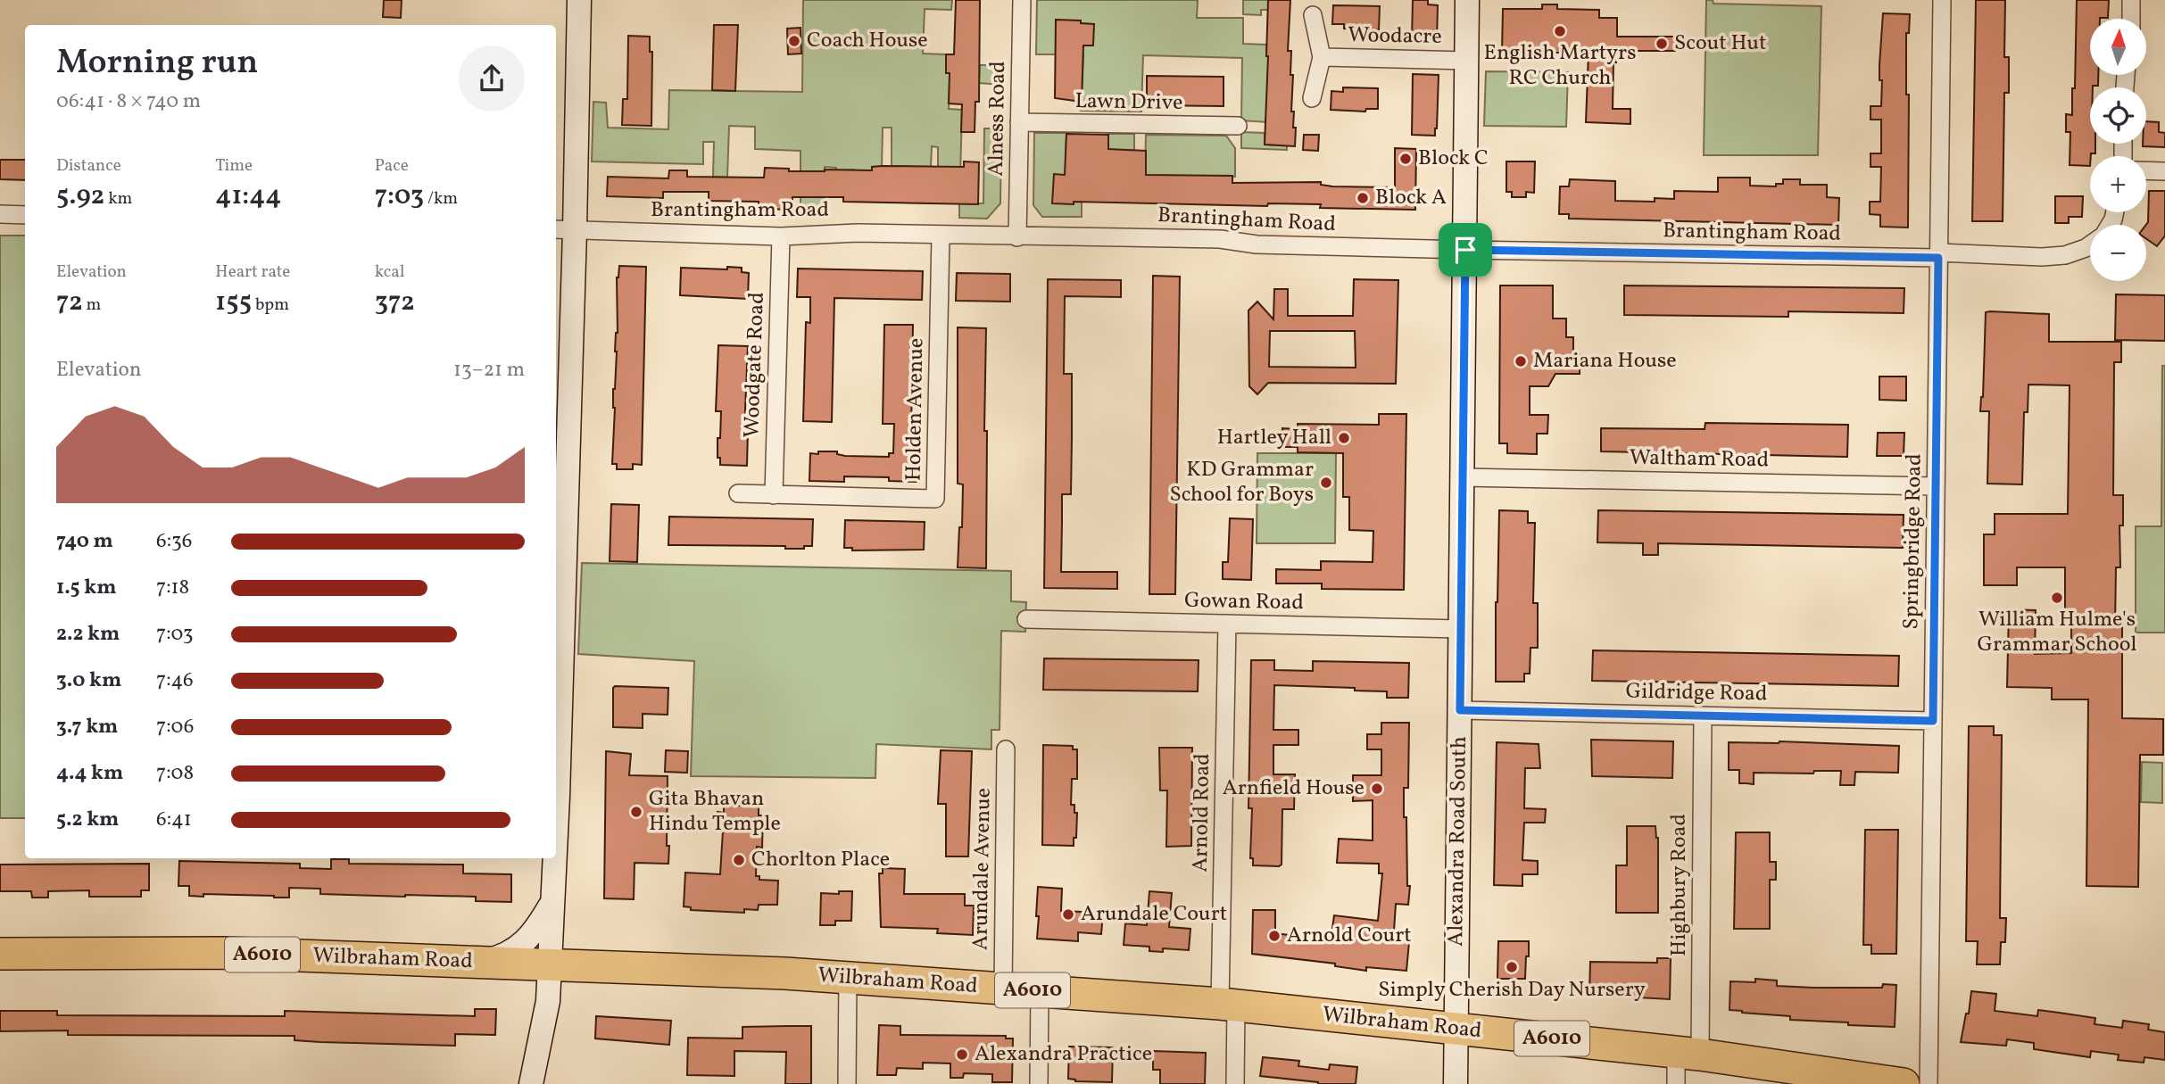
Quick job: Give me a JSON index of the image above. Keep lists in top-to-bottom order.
{
  "streets": {
    "highway": ["A6010", "Wilbraham Road"],
    "street": [
      "Woodacre",
      "Lawn Drive",
      "Alness Road",
      "Brantingham Road",
      "Woodgate Road",
      "Holden Avenue",
      "Waltham Road",
      "Springbridge Road",
      "Gowan Road",
      "Gildridge Road",
      "Arnold Road",
      "Alexandra Road South",
      "Arundale Avenue",
      "Highbury Road"
    ]
  },
  "crossings": [
    ["Woodacre", "Alexandra Road South"],
    ["Lawn Drive", "Alness Road"],
    ["Alness Road", "Brantingham Road"],
    ["Brantingham Road", "Woodgate Road"],
    ["Brantingham Road", "Holden Avenue"],
    ["Brantingham Road", "Springbridge Road"],
    ["Brantingham Road", "Alexandra Road South"],
    ["Woodgate Road", "Holden Avenue"],
    ["Waltham Road", "Springbridge Road"],
    ["Waltham Road", "Alexandra Road South"],
    ["Springbridge Road", "Gildridge Road"],
    ["Gowan Road", "Arnold Road"],
    ["Gowan Road", "Alexandra Road South"],
    ["Gildridge Road", "Alexandra Road South"],
    ["Gildridge Road", "Highbury Road"],
    ["Arnold Road", "Wilbraham Road"],
    ["Alexandra Road South", "Wilbraham Road"],
    ["Arundale Avenue", "Wilbraham Road"],
    ["Highbury Road", "Wilbraham Road"]
  ],
  "places": [
    "English Martyrs RC Church",
    "Coach House",
    "Scout Hut",
    "Block C",
    "Block A",
    "Mariana House",
    "Hartley Hall",
    "KD Grammar School for Boys",
    "William Hulme's Grammar School",
    "Arnfield House",
    "Gita Bhavan Hindu Temple",
    "Chorlton Place",
    "Arundale Court",
    "Arnold Court",
    "Simply Cherish Day Nursery",
    "Alexandra Practice"
  ],
  "north": "top",
  "page": {
    "map_buttons": ["+", "−"],
    "heading": ["Morning run", "06:41 · 8 × 740 m"],
    "stats": [
      ["Distance", "5.92 km"],
      ["Time", "41:44"],
      ["Pace", "7:03 /km"],
      ["Elevation", "72 m"],
      ["Heart rate", "155 bpm"],
      ["kcal", "372"]
    ],
    "chart": ["Elevation", "13–21 m"],
    "list": [
      {
        "name": "740 m",
        "note": "6:36"
      },
      {
        "name": "1.5 km",
        "note": "7:18"
      },
      {
        "name": "2.2 km",
        "note": "7:03"
      },
      {
        "name": "3.0 km",
        "note": "7:46"
      },
      {
        "name": "3.7 km",
        "note": "7:06"
      },
      {
        "name": "4.4 km",
        "note": "7:08"
      },
      {
        "name": "5.2 km",
        "note": "6:41"
      }
    ]
  }
}
